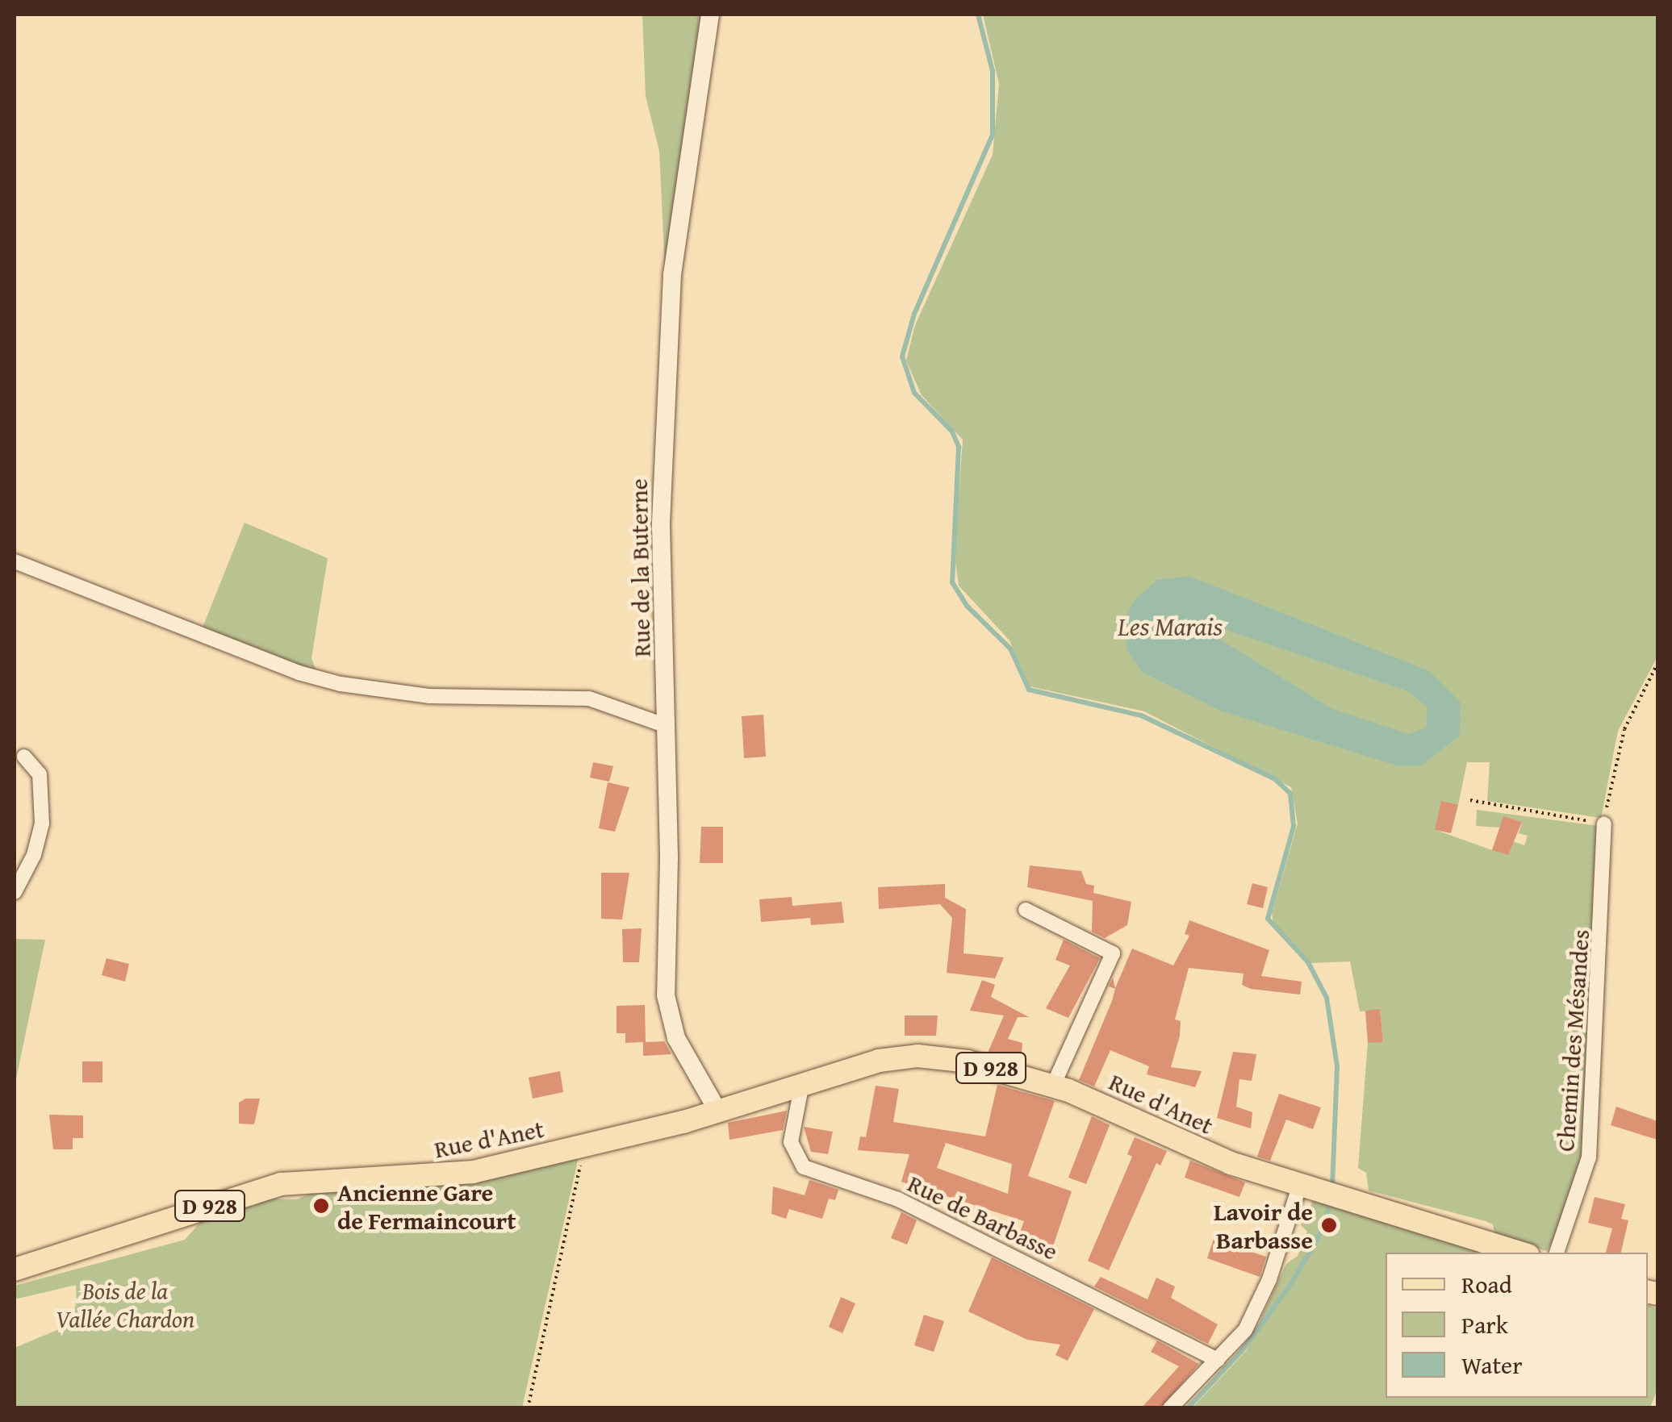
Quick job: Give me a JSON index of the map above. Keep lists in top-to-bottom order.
{
  "streets": {
    "main road": ["D 928", "Rue d'Anet"],
    "street": ["Rue de la Buterne", "Chemin des Mésandes", "Rue de Barbasse"]
  },
  "crossings": [
    ["Rue de la Buterne", "Rue d'Anet"],
    ["Rue d'Anet", "Rue de Barbasse"]
  ],
  "water": ["Les Marais"],
  "parks": ["Bois de la Vallée Chardon"],
  "places": ["Ancienne Gare de Fermaincourt", "Lavoir de Barbasse"],
  "legend": ["Road", "Park", "Water"]
}
